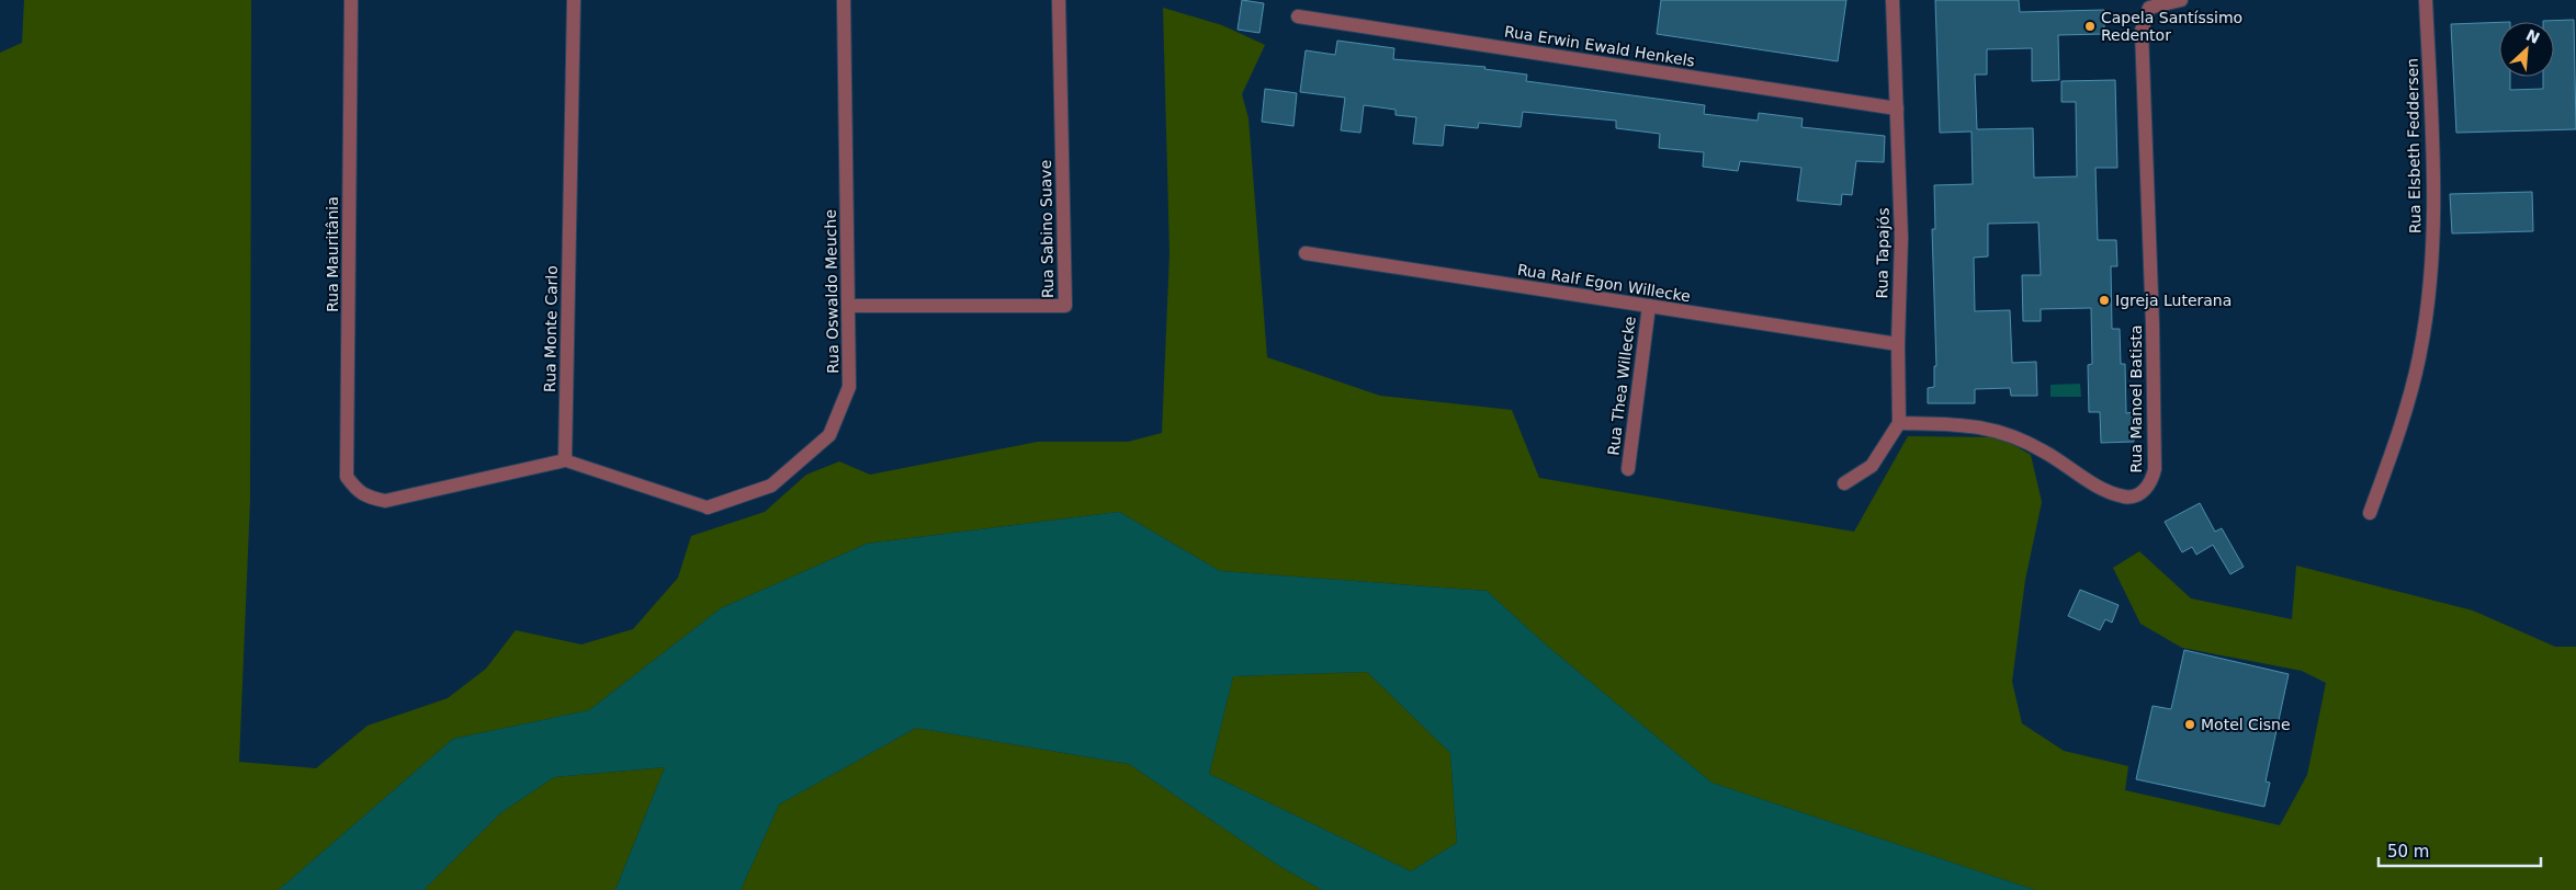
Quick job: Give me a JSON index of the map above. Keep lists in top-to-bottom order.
{
  "streets": {
    "street": [
      "Rua Erwin Ewald Henkels",
      "Rua Elsbeth Feddersen",
      "Rua Sabino Suave",
      "Rua Tapajós",
      "Rua Mauritânia",
      "Rua Ralf Egon Willecke",
      "Rua Oswaldo Meuche",
      "Rua Monte Carlo",
      "Rua Thea Willecke",
      "Rua Manoel Batista"
    ]
  },
  "crossings": [
    ["Rua Erwin Ewald Henkels", "Rua Tapajós"],
    ["Rua Sabino Suave", "Rua Oswaldo Meuche"],
    ["Rua Tapajós", "Rua Ralf Egon Willecke"],
    ["Rua Tapajós", "Rua Manoel Batista"],
    ["Rua Mauritânia", "Rua Monte Carlo"],
    ["Rua Ralf Egon Willecke", "Rua Thea Willecke"]
  ],
  "places": ["Capela Santíssimo Redentor", "Igreja Luterana", "Motel Cisne"],
  "scale_bar": "50 m",
  "north": "top right"
}
